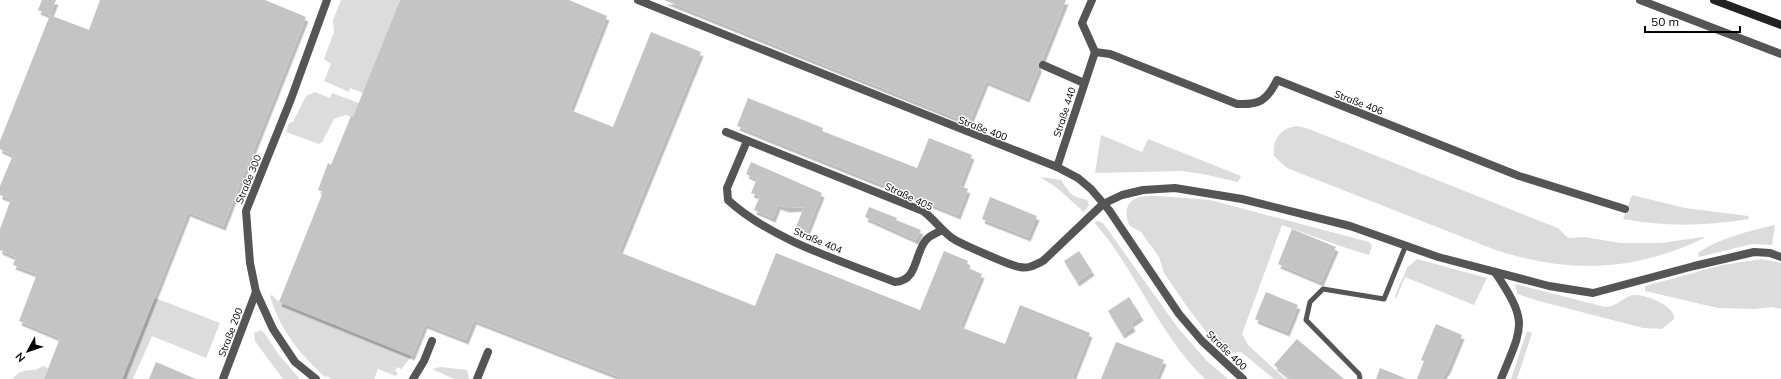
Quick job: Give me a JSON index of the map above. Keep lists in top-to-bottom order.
{
  "streets": {
    "street": [
      "Straße 406",
      "Straße 440",
      "Straße 400",
      "Straße 300",
      "Straße 405",
      "Straße 404",
      "Straße 200"
    ]
  },
  "crossings": [
    ["Straße 440", "Straße 400"],
    ["Straße 400", "Straße 405"],
    ["Straße 300", "Straße 200"],
    ["Straße 405", "Straße 404"]
  ],
  "scale_bar": "50 m",
  "north": "bottom left"
}
